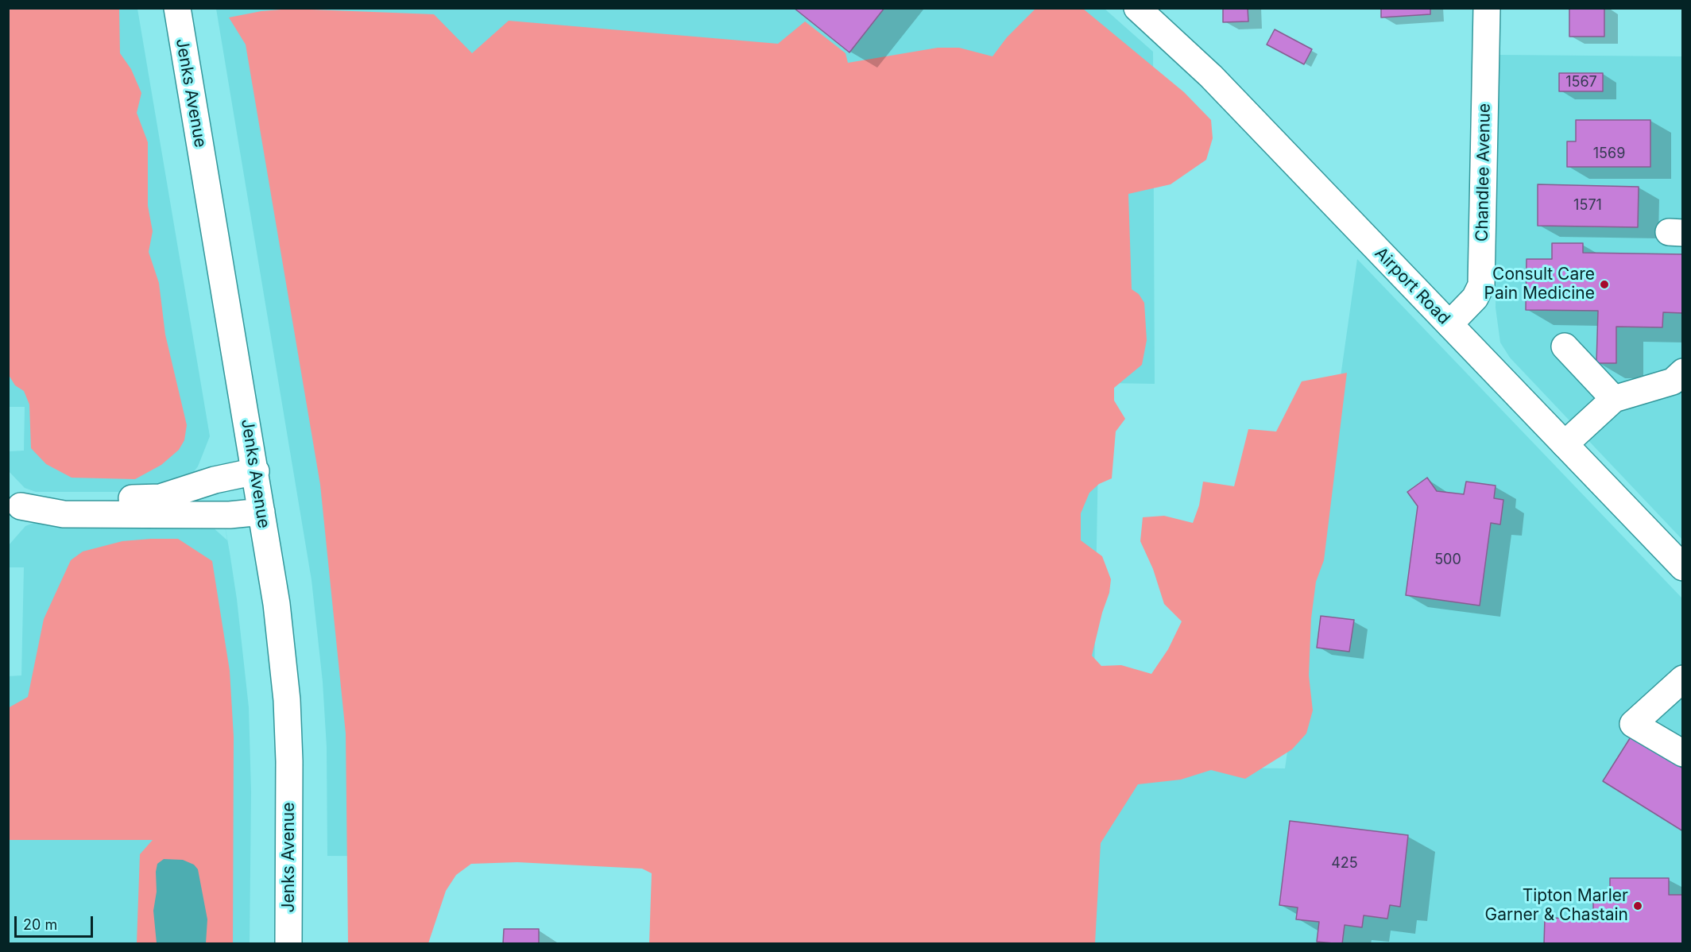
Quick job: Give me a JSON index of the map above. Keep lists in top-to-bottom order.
{
  "streets": {
    "street": ["Jenks Avenue", "Chandlee Avenue", "Airport Road"]
  },
  "crossings": [
    ["Chandlee Avenue", "Airport Road"]
  ],
  "places": ["Consult Care Pain Medicine", "Tipton Marler Garner & Chastain"],
  "house_numbers": [
    "1567",
    "1569",
    "1571",
    "500",
    "425"
  ],
  "scale_bar": "20 m"
}
